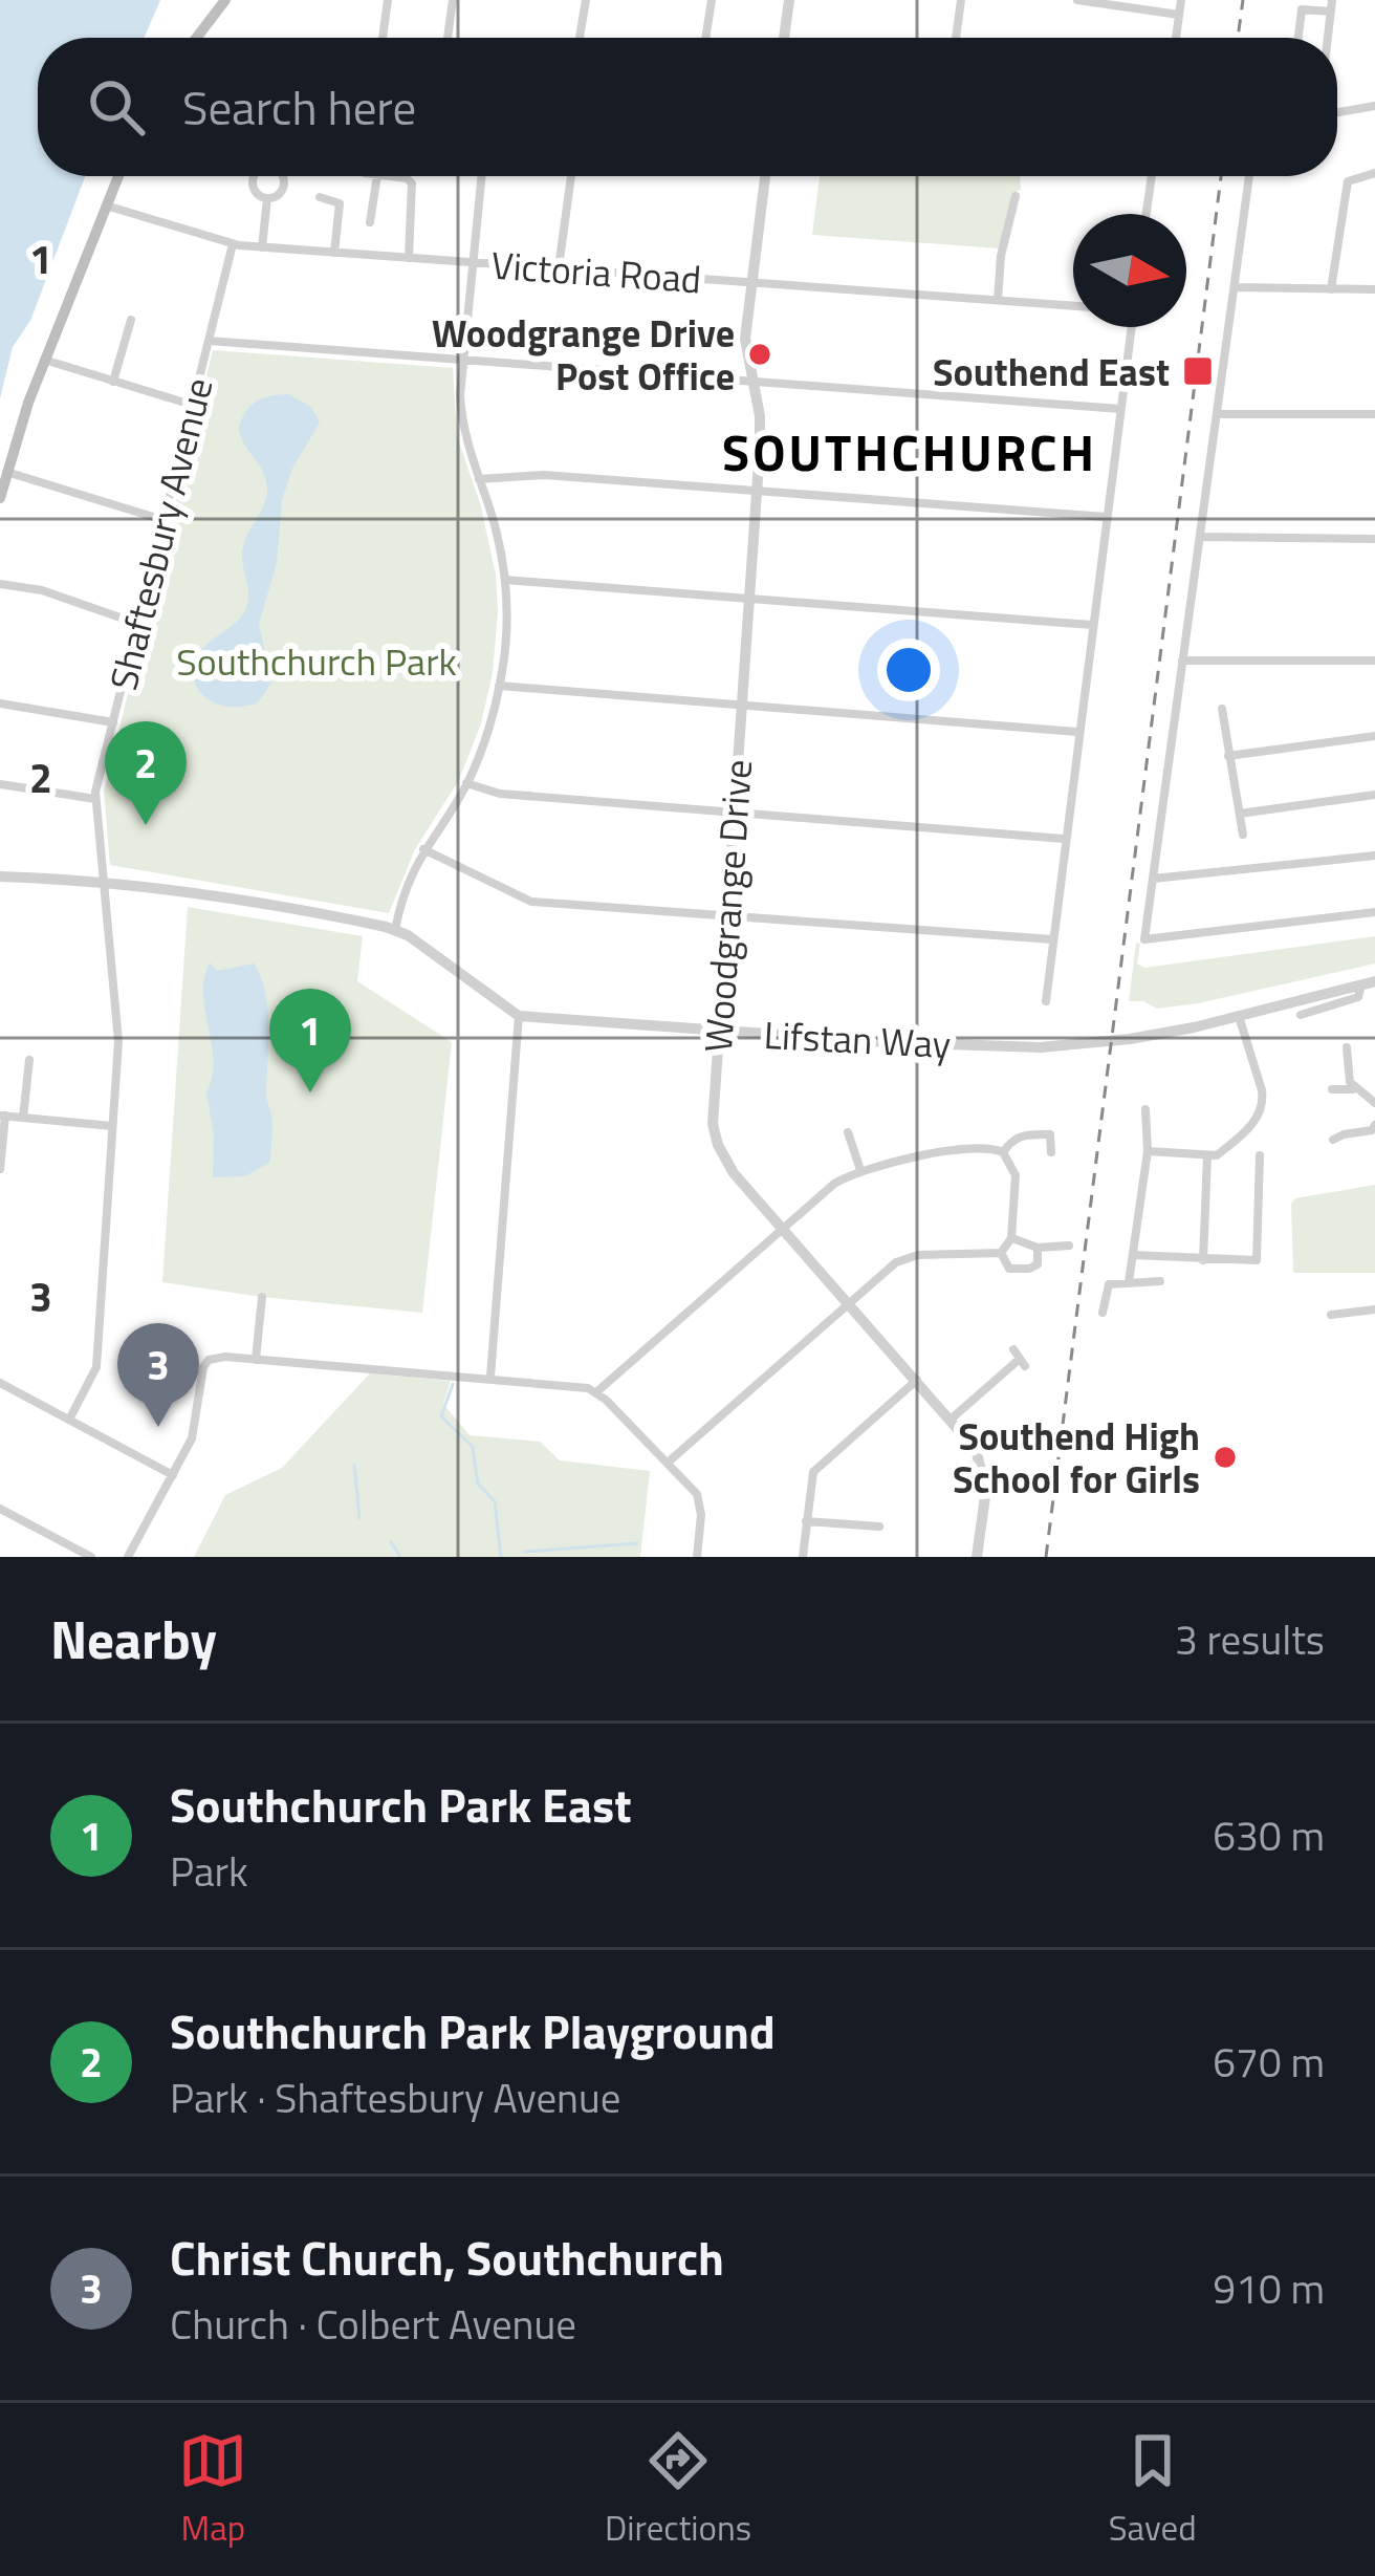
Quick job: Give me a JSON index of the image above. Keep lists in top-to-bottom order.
{
  "streets": {
    "street": [
      "Victoria Road",
      "Shaftesbury Avenue",
      "Woodgrange Drive",
      "Lifstan Way"
    ]
  },
  "crossings": [
    ["Victoria Road", "Shaftesbury Avenue"],
    ["Victoria Road", "Woodgrange Drive"],
    ["Woodgrange Drive", "Lifstan Way"]
  ],
  "districts": ["SOUTHCHURCH"],
  "parks": ["Southchurch Park"],
  "places": {
    "other": ["Woodgrange Drive Post Office", "Southend High School for Girls"],
    "transit": ["Southend East"]
  },
  "north": "right",
  "page": {
    "search": "Search here",
    "pins": ["2", "1", "3"],
    "heading": ["Nearby", "3 results"],
    "list": [
      {
        "mark": "1",
        "name": "Southchurch Park East",
        "note": "Park",
        "value": "630 m"
      },
      {
        "mark": "2",
        "name": "Southchurch Park Playground",
        "note": "Park · Shaftesbury Avenue",
        "value": "670 m"
      },
      {
        "mark": "3",
        "name": "Christ Church, Southchurch",
        "note": "Church · Colbert Avenue",
        "value": "910 m"
      }
    ],
    "nav": ["Map", "Directions", "Saved"]
  },
  "grid": {
    "rows": ["1", "2", "3"]
  }
}
